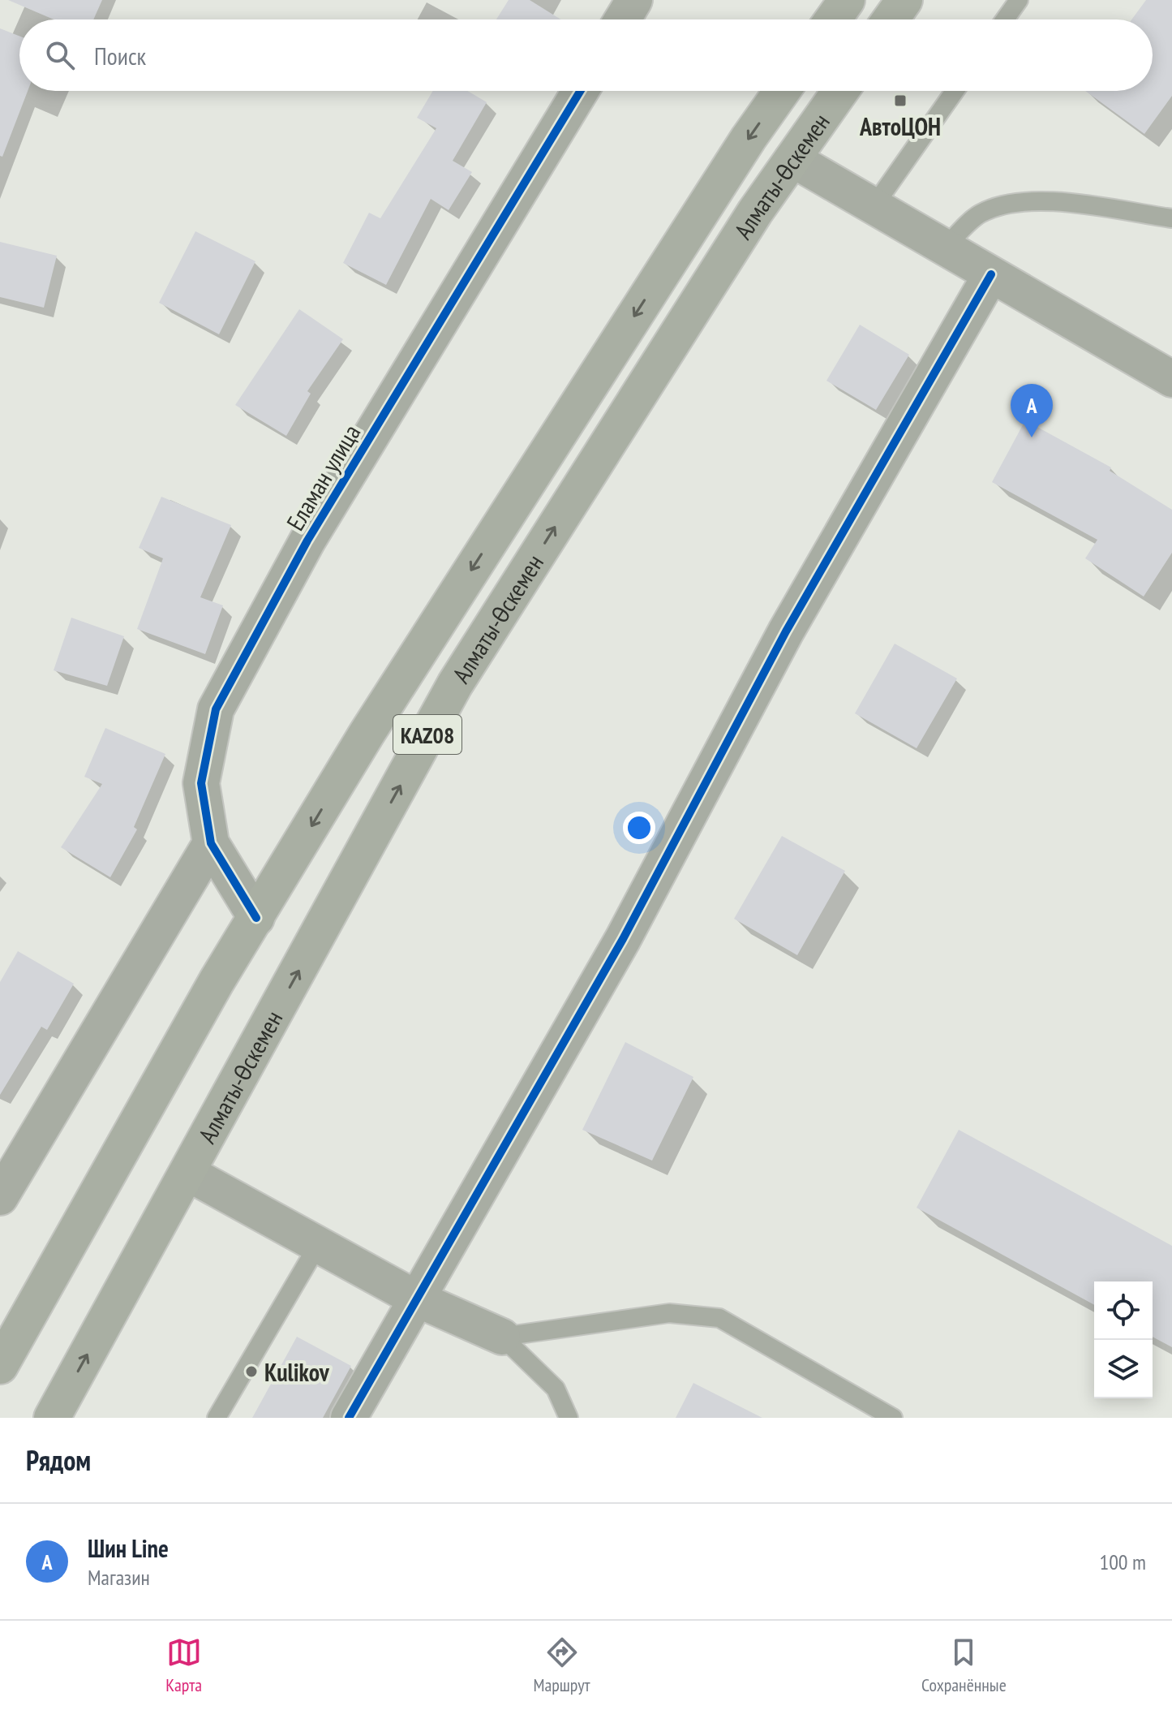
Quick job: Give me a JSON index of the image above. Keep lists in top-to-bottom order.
{
  "streets": {
    "main road": ["Алматы-Өскемен", "KAZ08"],
    "street": ["Еламан улица"]
  },
  "crossings": [
    ["Алматы-Өскемен", "Еламан улица"]
  ],
  "places": {
    "transit": ["АвтоЦОН"],
    "other": ["Kulikov"]
  },
  "page": {
    "search": "Поиск",
    "pins": "A",
    "heading": "Рядом",
    "list": [
      {
        "mark": "A",
        "name": "Шин Line",
        "note": "Магазин",
        "value": "100 m"
      }
    ],
    "nav": ["Карта", "Маршрут", "Сохранённые"]
  }
}
